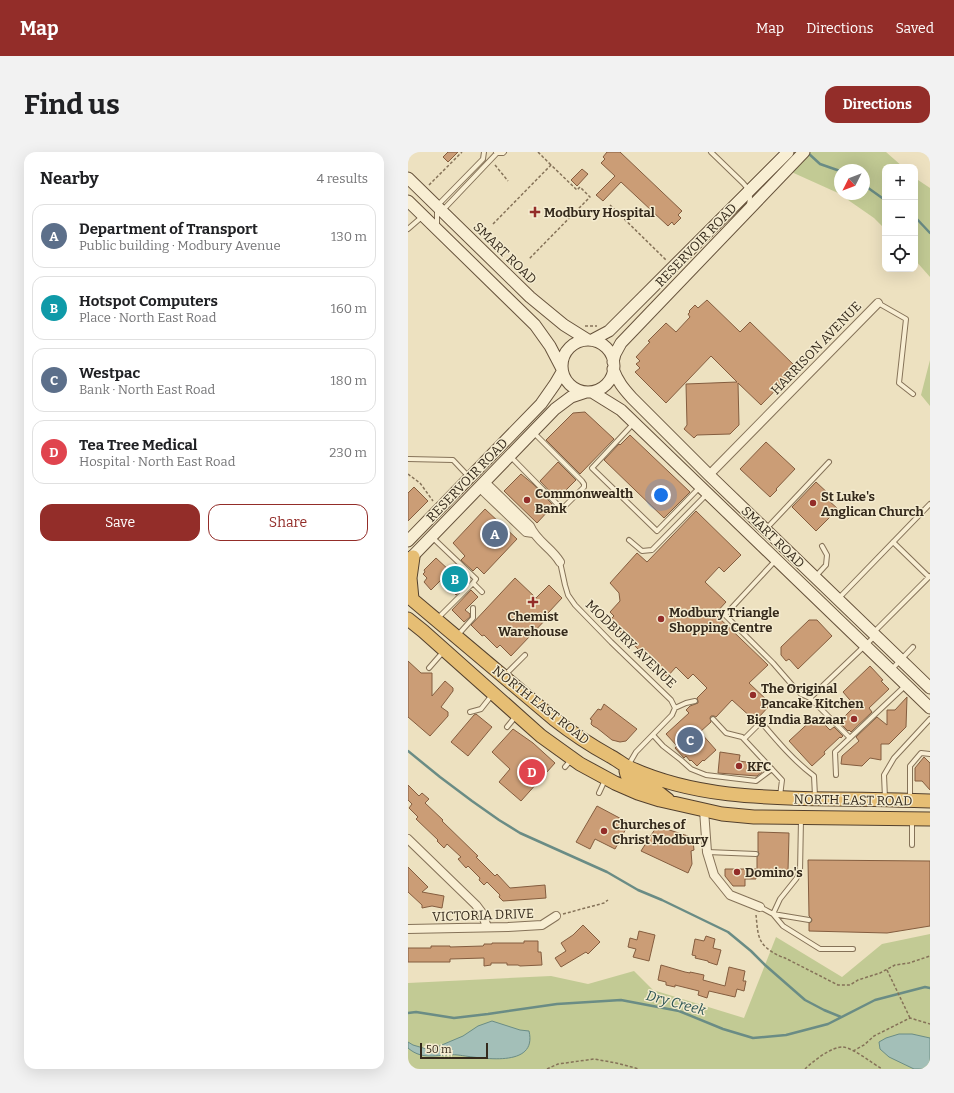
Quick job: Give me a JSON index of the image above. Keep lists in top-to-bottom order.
{
  "streets": {
    "highway": ["NORTH EAST ROAD"],
    "main road": ["RESERVOIR ROAD", "SMART ROAD"],
    "street": ["HARRISON AVENUE", "MODBURY AVENUE", "VICTORIA DRIVE"]
  },
  "crossings": [
    ["RESERVOIR ROAD", "SMART ROAD"],
    ["RESERVOIR ROAD", "MODBURY AVENUE"],
    ["SMART ROAD", "HARRISON AVENUE"],
    ["MODBURY AVENUE", "NORTH EAST ROAD"]
  ],
  "water": ["Dry Creek"],
  "places": {
    "health": ["Modbury Hospital", "Chemist Warehouse"],
    "other": [
      "Commonwealth Bank",
      "St Luke's Anglican Church",
      "Modbury Triangle Shopping Centre",
      "The Original Pancake Kitchen",
      "Big India Bazaar",
      "KFC",
      "Churches of Christ Modbury",
      "Domino's"
    ]
  },
  "scale_bar": "50 m",
  "north": "bottom left",
  "page": {
    "header": "Map",
    "nav": ["Map", "Directions", "Saved"],
    "buttons": [
      "Directions",
      ["Save", "Share"]
    ],
    "title": "Find us",
    "heading": ["Nearby", "4 results"],
    "map_buttons": ["+", "−"],
    "list": [
      {
        "mark": "A",
        "name": "Department of Transport",
        "note": "Public building · Modbury Avenue",
        "value": "130 m"
      },
      {
        "mark": "B",
        "name": "Hotspot Computers",
        "note": "Place · North East Road",
        "value": "160 m"
      },
      {
        "mark": "C",
        "name": "Westpac",
        "note": "Bank · North East Road",
        "value": "180 m"
      },
      {
        "mark": "D",
        "name": "Tea Tree Medical",
        "note": "Hospital · North East Road",
        "value": "230 m"
      }
    ],
    "pins": [
      "A",
      "B",
      "C",
      "D"
    ],
    "scale": "50 m"
  }
}
